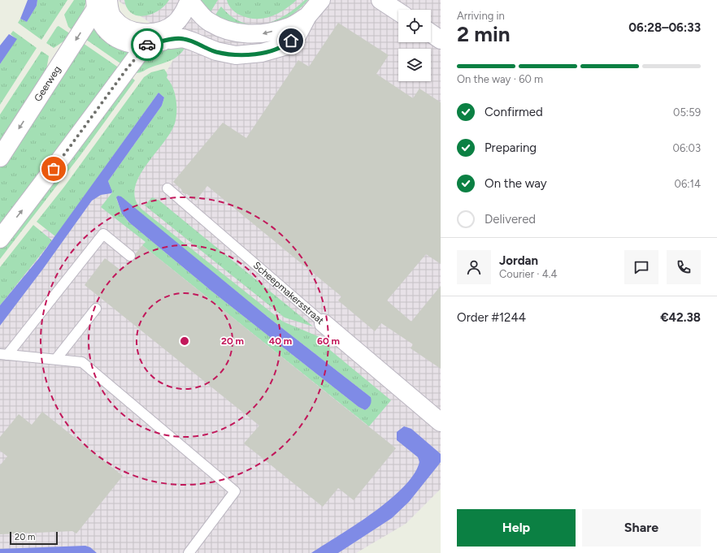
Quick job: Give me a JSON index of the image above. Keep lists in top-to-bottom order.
{
  "streets": {
    "street": ["Geerweg", "Scheepmakersstraat"]
  },
  "scale_bar": "20 m",
  "page": {
    "heading": ["2 min", "Arriving in", "06:28–06:33"],
    "panel": [
      "Jordan",
      "Courier · 4.4",
      "Order #1244",
      "€42.38"
    ],
    "bar": "On the way · 60 m",
    "list": [
      ["Confirmed", "05:59"],
      ["Preparing", "06:03"],
      ["On the way", "06:14"],
      "Delivered"
    ],
    "buttons": ["Help", "Share"],
    "scale": "20 m"
  },
  "rings": ["20 m", "40 m", "60 m"]
}
